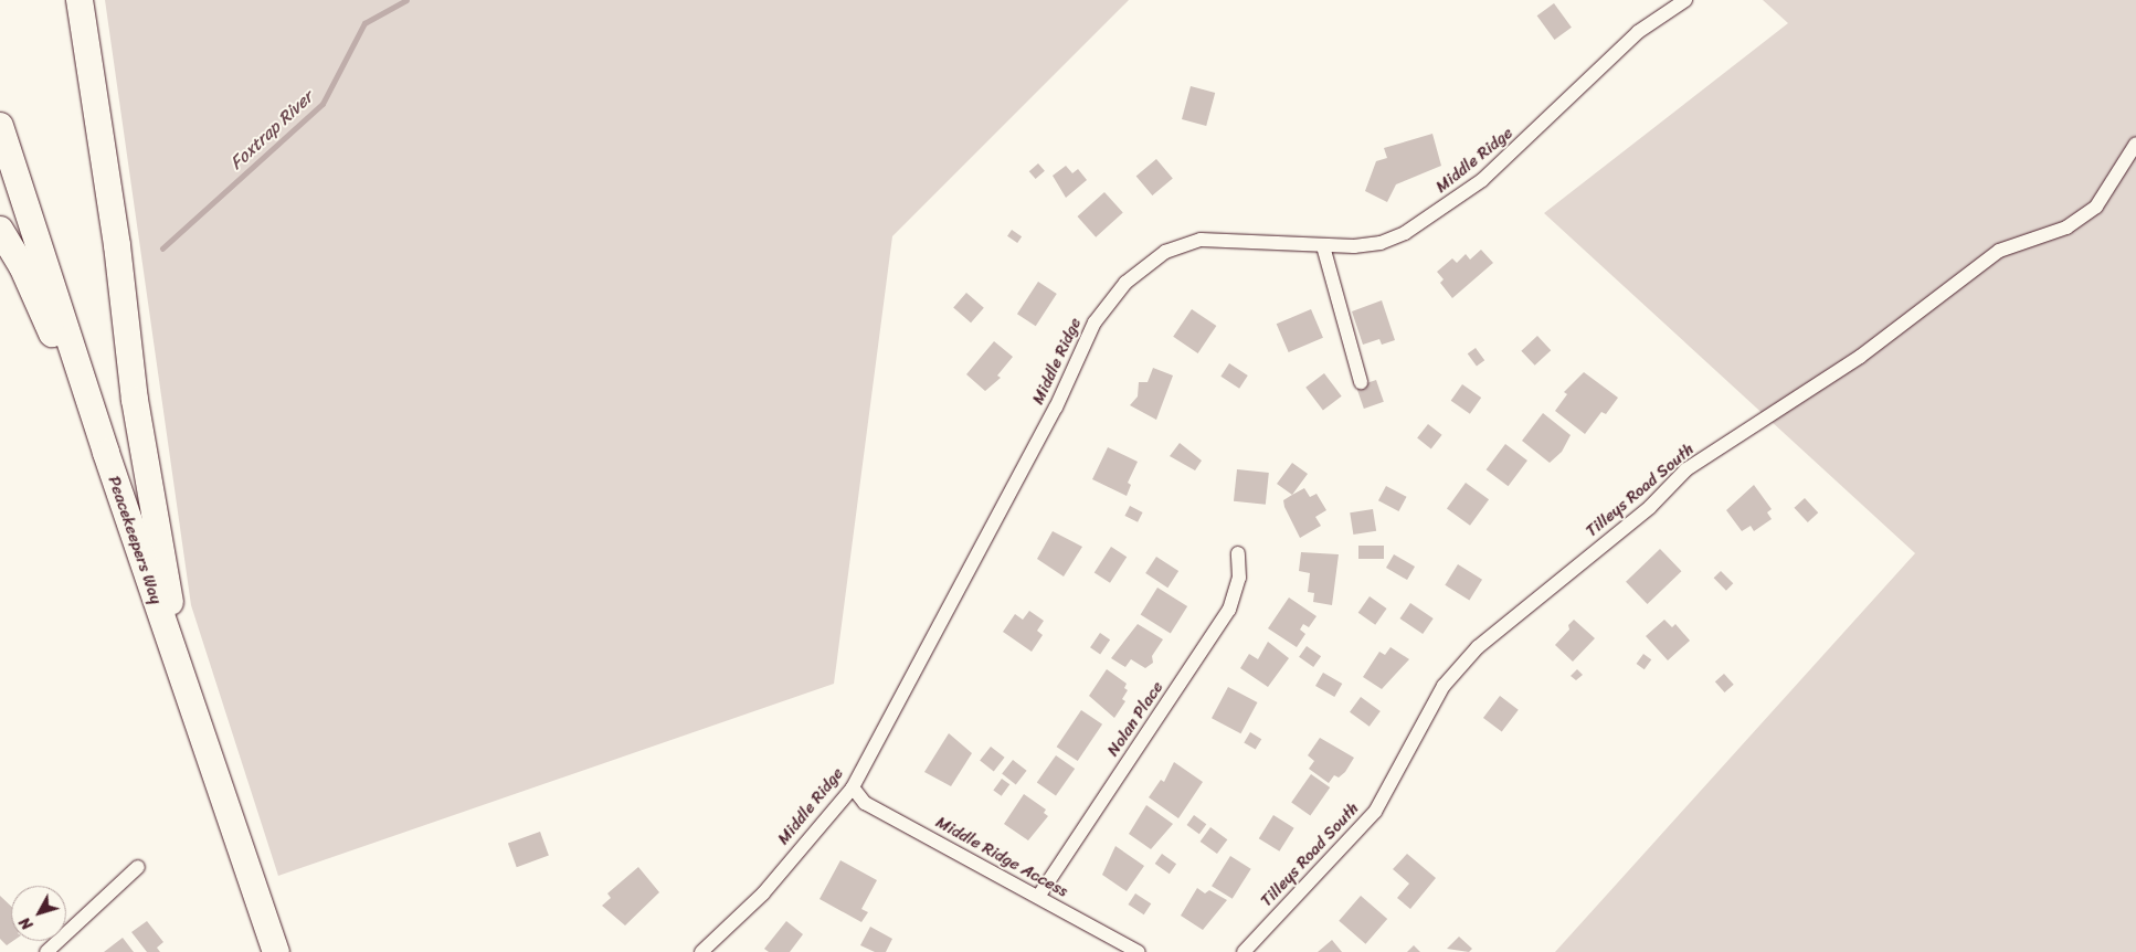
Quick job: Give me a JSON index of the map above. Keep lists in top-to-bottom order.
{
  "streets": {
    "highway": ["Peacekeepers Way"],
    "street": [
      "Middle Ridge",
      "Tilleys Road South",
      "Nolan Place",
      "Middle Ridge Access"
    ]
  },
  "crossings": [
    ["Middle Ridge", "Middle Ridge Access"],
    ["Nolan Place", "Middle Ridge Access"]
  ],
  "water": ["Foxtrap River"],
  "north": "bottom left"
}
